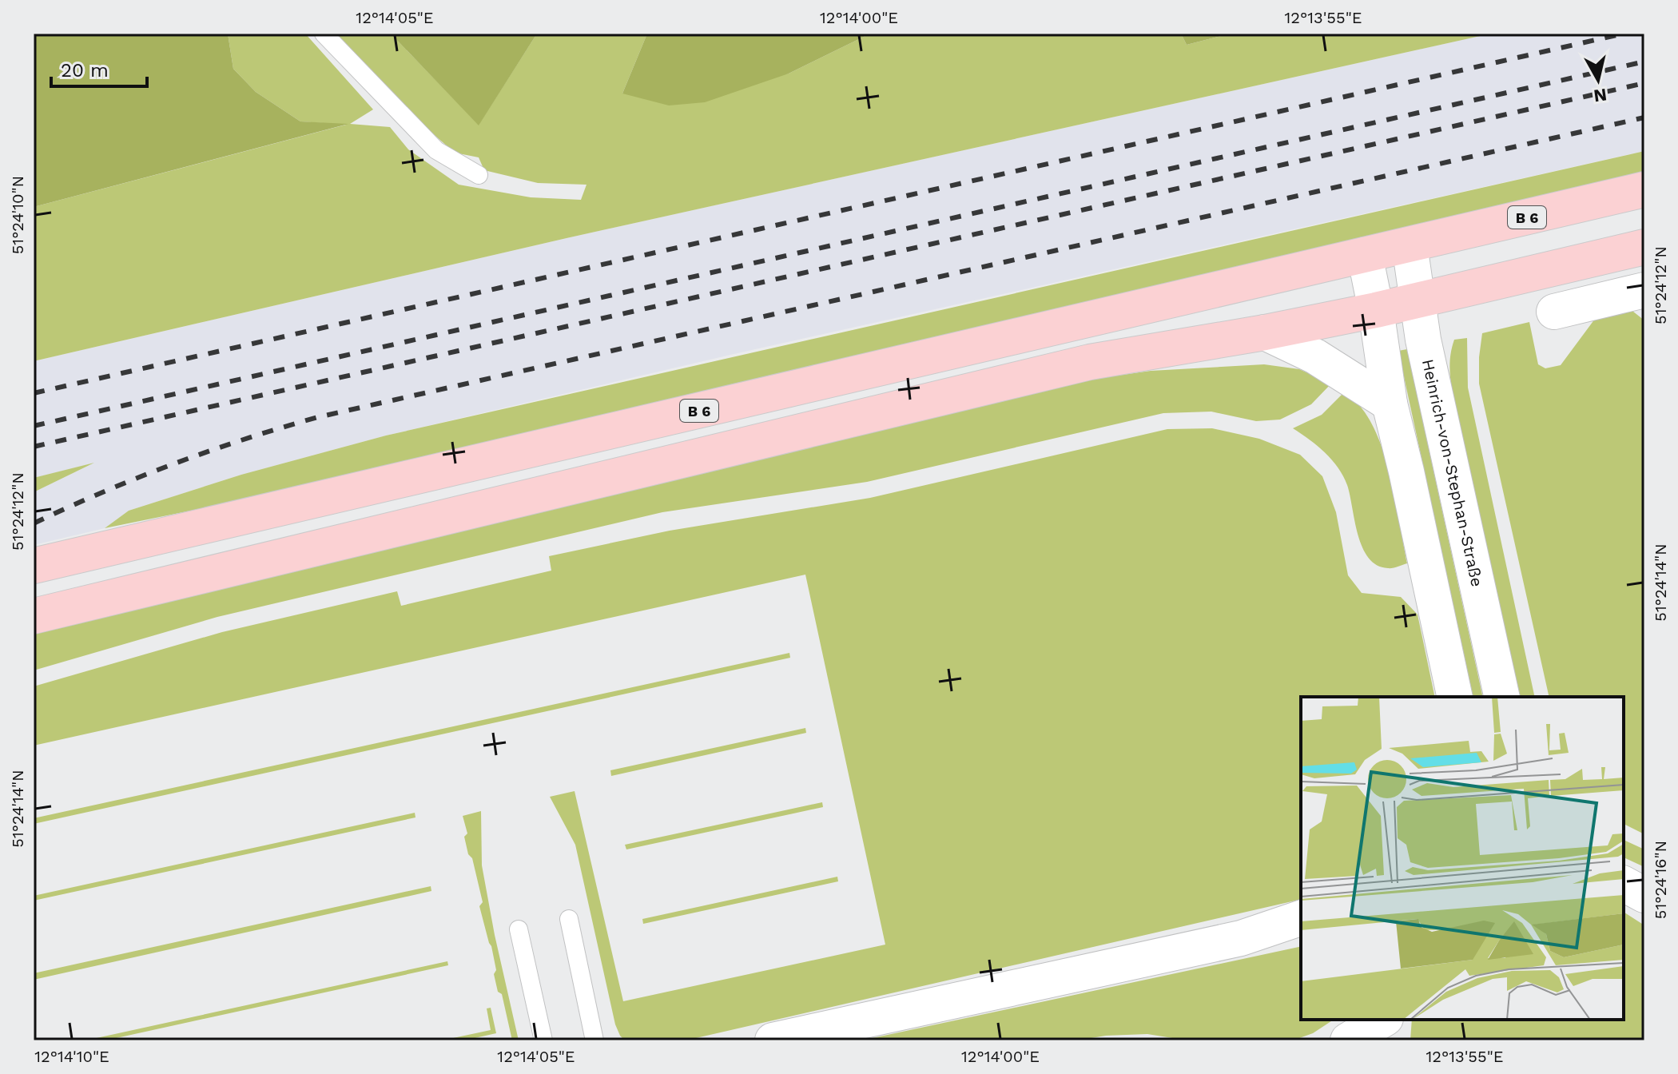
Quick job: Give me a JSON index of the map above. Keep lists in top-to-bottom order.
{
  "streets": {
    "main road": ["B 6"],
    "street": ["Heinrich-von-Stephan-Straße"]
  },
  "crossings": [
    ["B 6", "Heinrich-von-Stephan-Straße"]
  ],
  "scale_bar": "20 m",
  "north": "bottom",
  "coordinates": [
    "12°14'05\"E",
    "12°14'00\"E",
    "12°13'55\"E",
    "51°24'10\"N",
    "51°24'12\"N",
    "51°24'14\"N",
    "51°24'16\"N",
    "12°14'10\"E"
  ]
}
